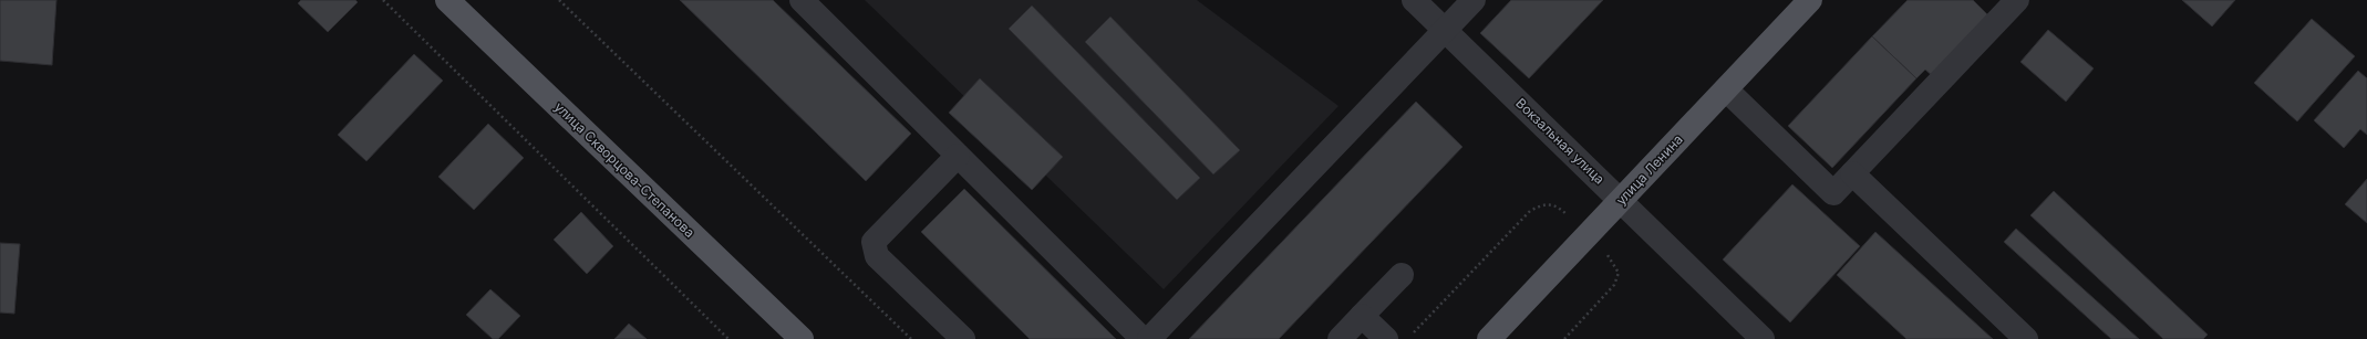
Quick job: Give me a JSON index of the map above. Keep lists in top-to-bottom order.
{
  "streets": {
    "main road": ["улица Скворцова-Степанова", "улица Ленина"],
    "street": ["Вокзальная улица"]
  },
  "crossings": [
    ["Вокзальная улица", "улица Ленина"]
  ]
}
